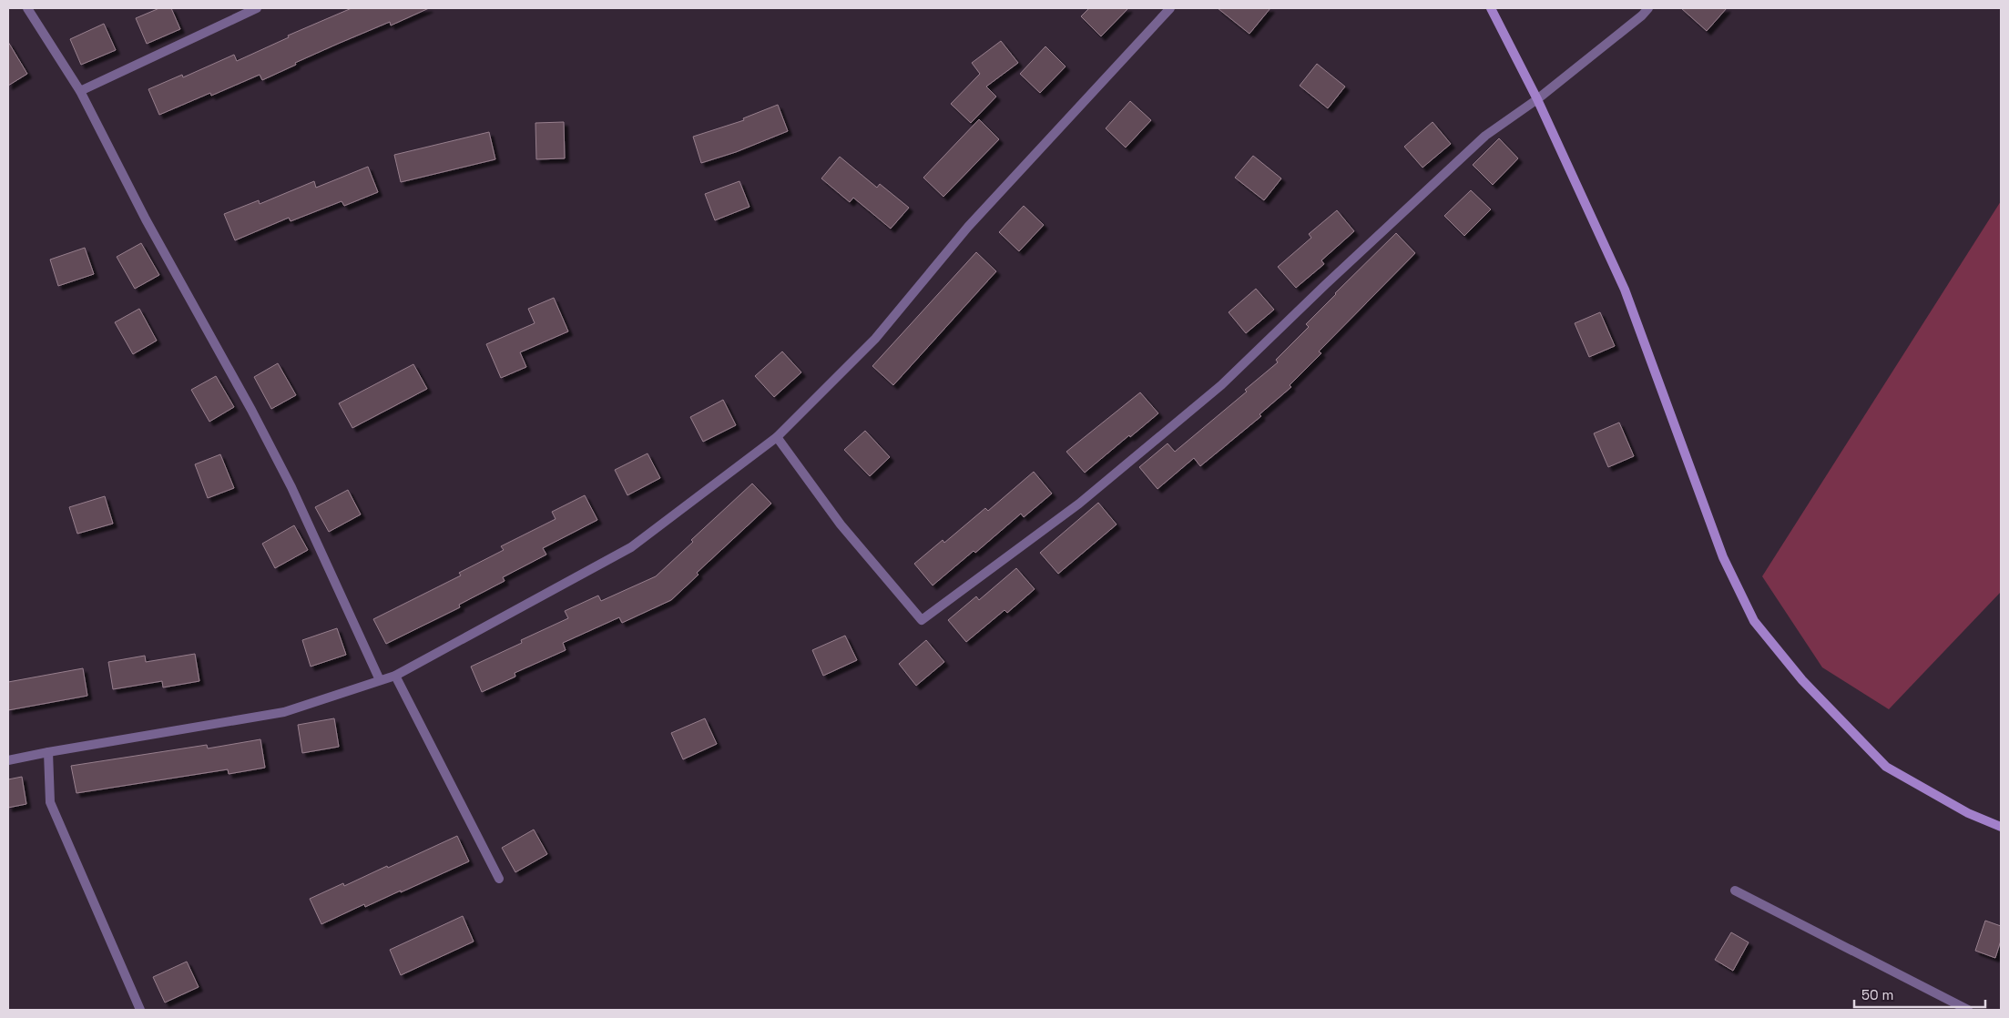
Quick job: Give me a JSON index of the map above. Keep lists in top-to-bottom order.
{
  "scale_bar": "50 m"
}
